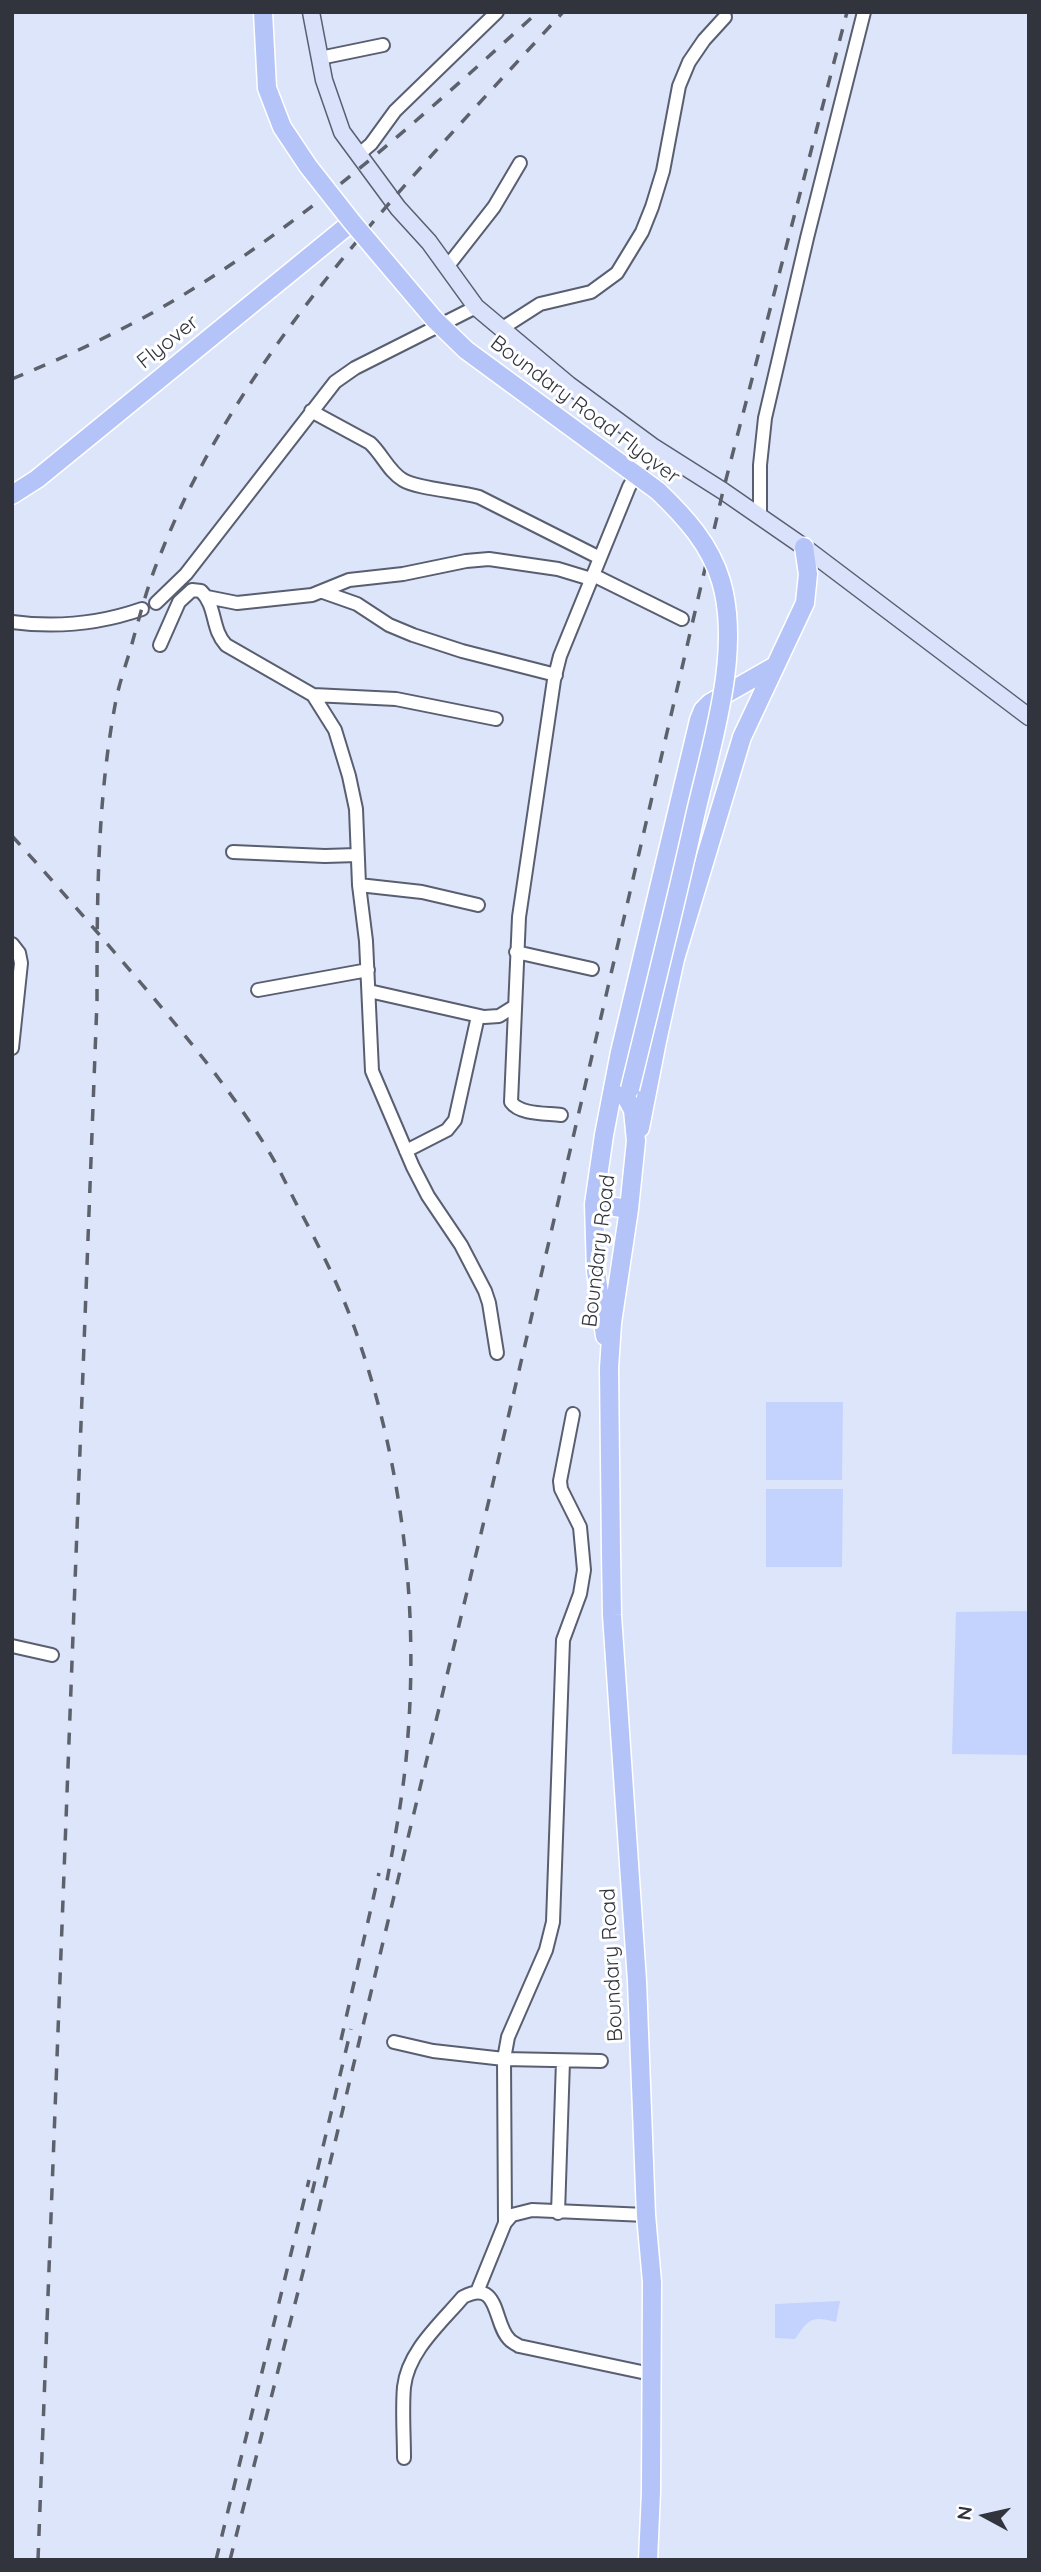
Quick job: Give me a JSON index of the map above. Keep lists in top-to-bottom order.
{
  "streets": {
    "main road": ["Flyover", "Boundary Road Flyover", "Boundary Road"]
  },
  "crossings": [
    ["Flyover", "Boundary Road Flyover"],
    ["Boundary Road Flyover", "Boundary Road"]
  ],
  "north": "left"
}
